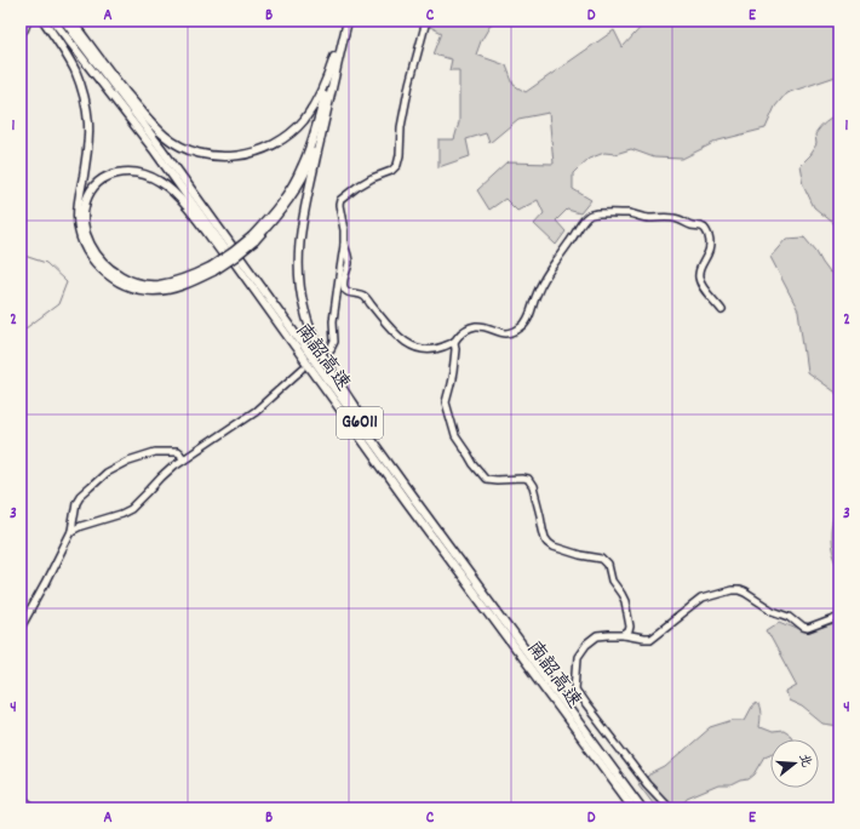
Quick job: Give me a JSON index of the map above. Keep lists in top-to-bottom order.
{
  "streets": {
    "highway": ["南韶高速", "G6011"]
  },
  "north": "right",
  "grid": {
    "columns": [
      "A",
      "B",
      "C",
      "D",
      "E"
    ],
    "rows": [
      "1",
      "2",
      "3",
      "4"
    ]
  }
}
